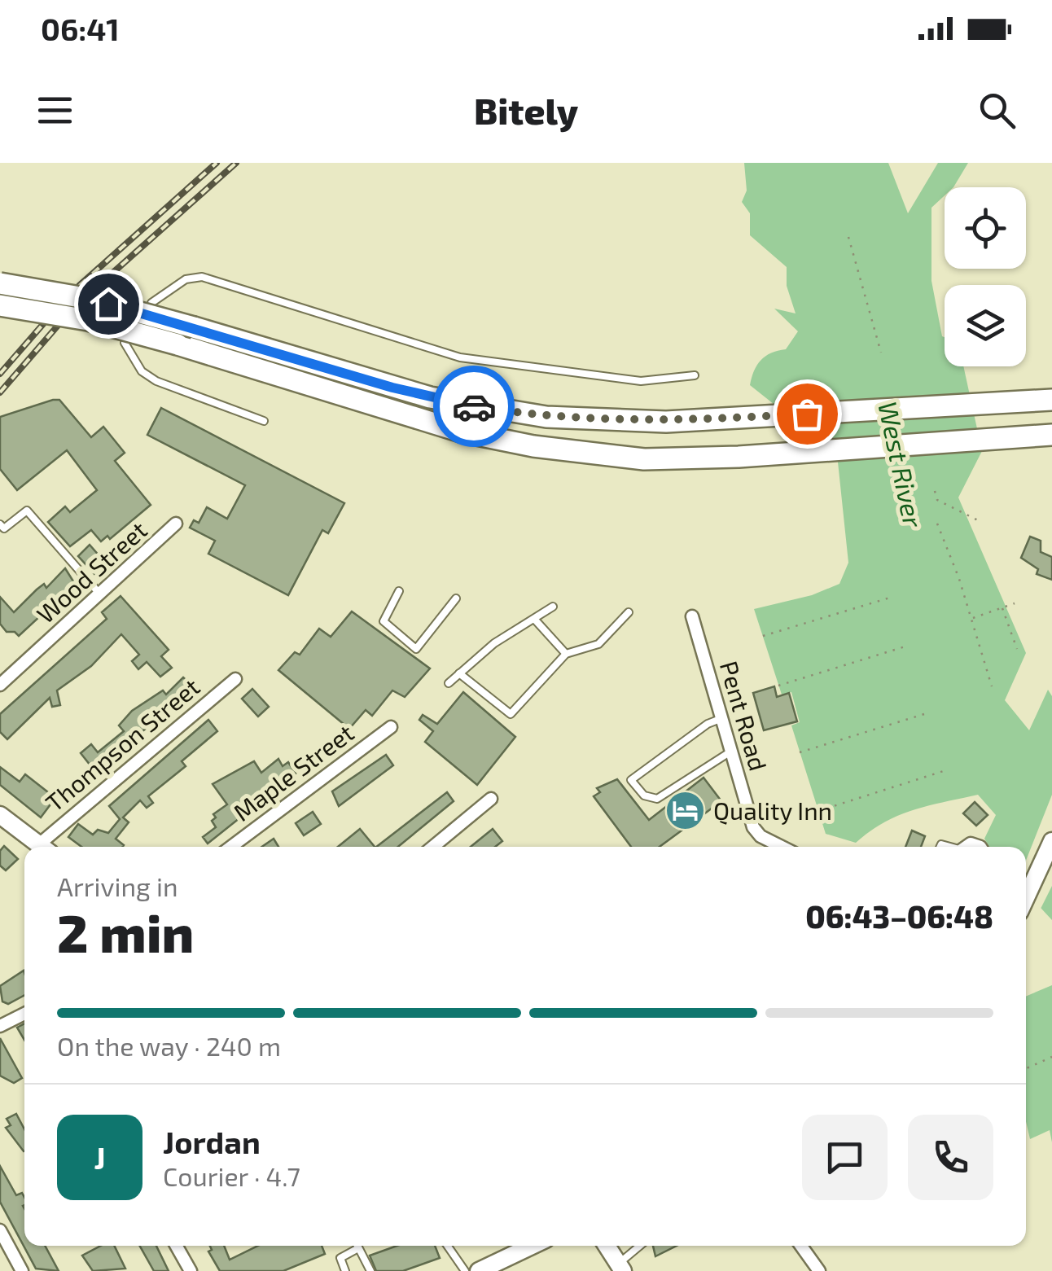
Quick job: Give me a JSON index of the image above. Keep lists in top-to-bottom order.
{
  "streets": {
    "street": [
      "Wood Street",
      "Pent Road",
      "Thompson Street",
      "Maple Street"
    ]
  },
  "water": ["West River"],
  "places": {
    "hotel": ["Quality Inn"]
  },
  "page": {
    "status": "06:41",
    "header": "Bitely",
    "heading": ["2 min", "Arriving in", "06:43–06:48"],
    "panel": ["Jordan", "Courier · 4.7"],
    "bar": "On the way · 240 m",
    "round": "J"
  }
}
